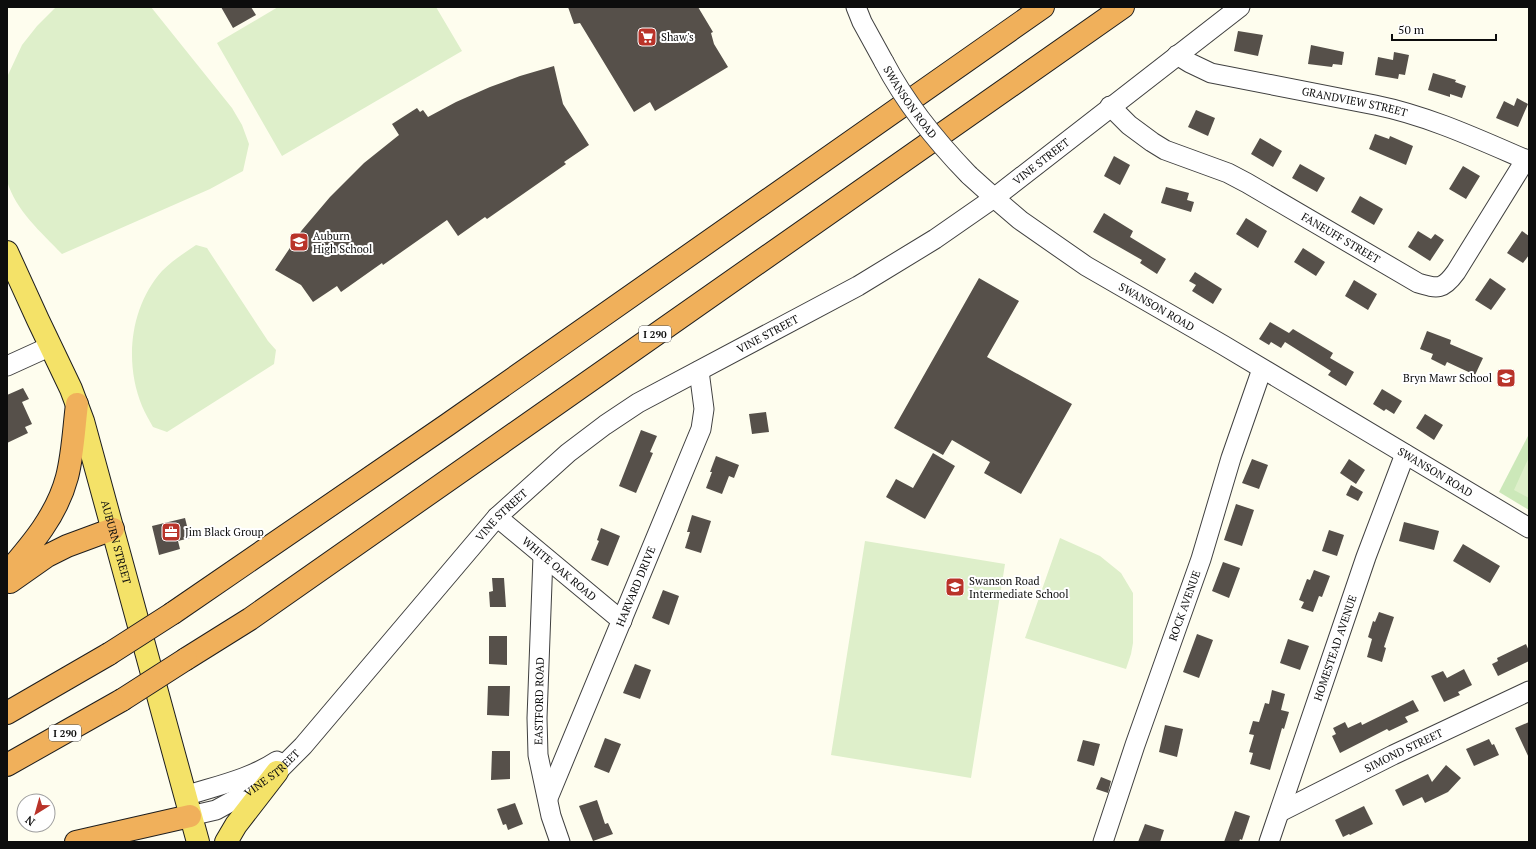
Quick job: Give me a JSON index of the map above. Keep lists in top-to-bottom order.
{
  "streets": {
    "highway": ["I 290"],
    "main road": ["AUBURN STREET"],
    "street": [
      "SWANSON ROAD",
      "GRANDVIEW STREET",
      "VINE STREET",
      "FANEUFF STREET",
      "WHITE OAK ROAD",
      "HARVARD DRIVE",
      "ROCK AVENUE",
      "HOMESTEAD AVENUE",
      "EASTFORD ROAD",
      "SIMOND STREET"
    ]
  },
  "crossings": [
    ["SWANSON ROAD", "VINE STREET"],
    ["SWANSON ROAD", "ROCK AVENUE"],
    ["SWANSON ROAD", "HOMESTEAD AVENUE"],
    ["GRANDVIEW STREET", "VINE STREET"],
    ["GRANDVIEW STREET", "FANEUFF STREET"],
    ["VINE STREET", "FANEUFF STREET"],
    ["VINE STREET", "AUBURN STREET"],
    ["VINE STREET", "WHITE OAK ROAD"],
    ["VINE STREET", "HARVARD DRIVE"],
    ["WHITE OAK ROAD", "HARVARD DRIVE"],
    ["WHITE OAK ROAD", "EASTFORD ROAD"],
    ["HARVARD DRIVE", "EASTFORD ROAD"],
    ["HOMESTEAD AVENUE", "SIMOND STREET"]
  ],
  "places": {
    "supermarket": ["Shaw's"],
    "school or university": ["Auburn High School", "Bryn Mawr School", "Swanson Road Intermediate School"],
    "office": ["Jim Black Group"]
  },
  "scale_bar": "50 m",
  "north": "bottom left"
}
